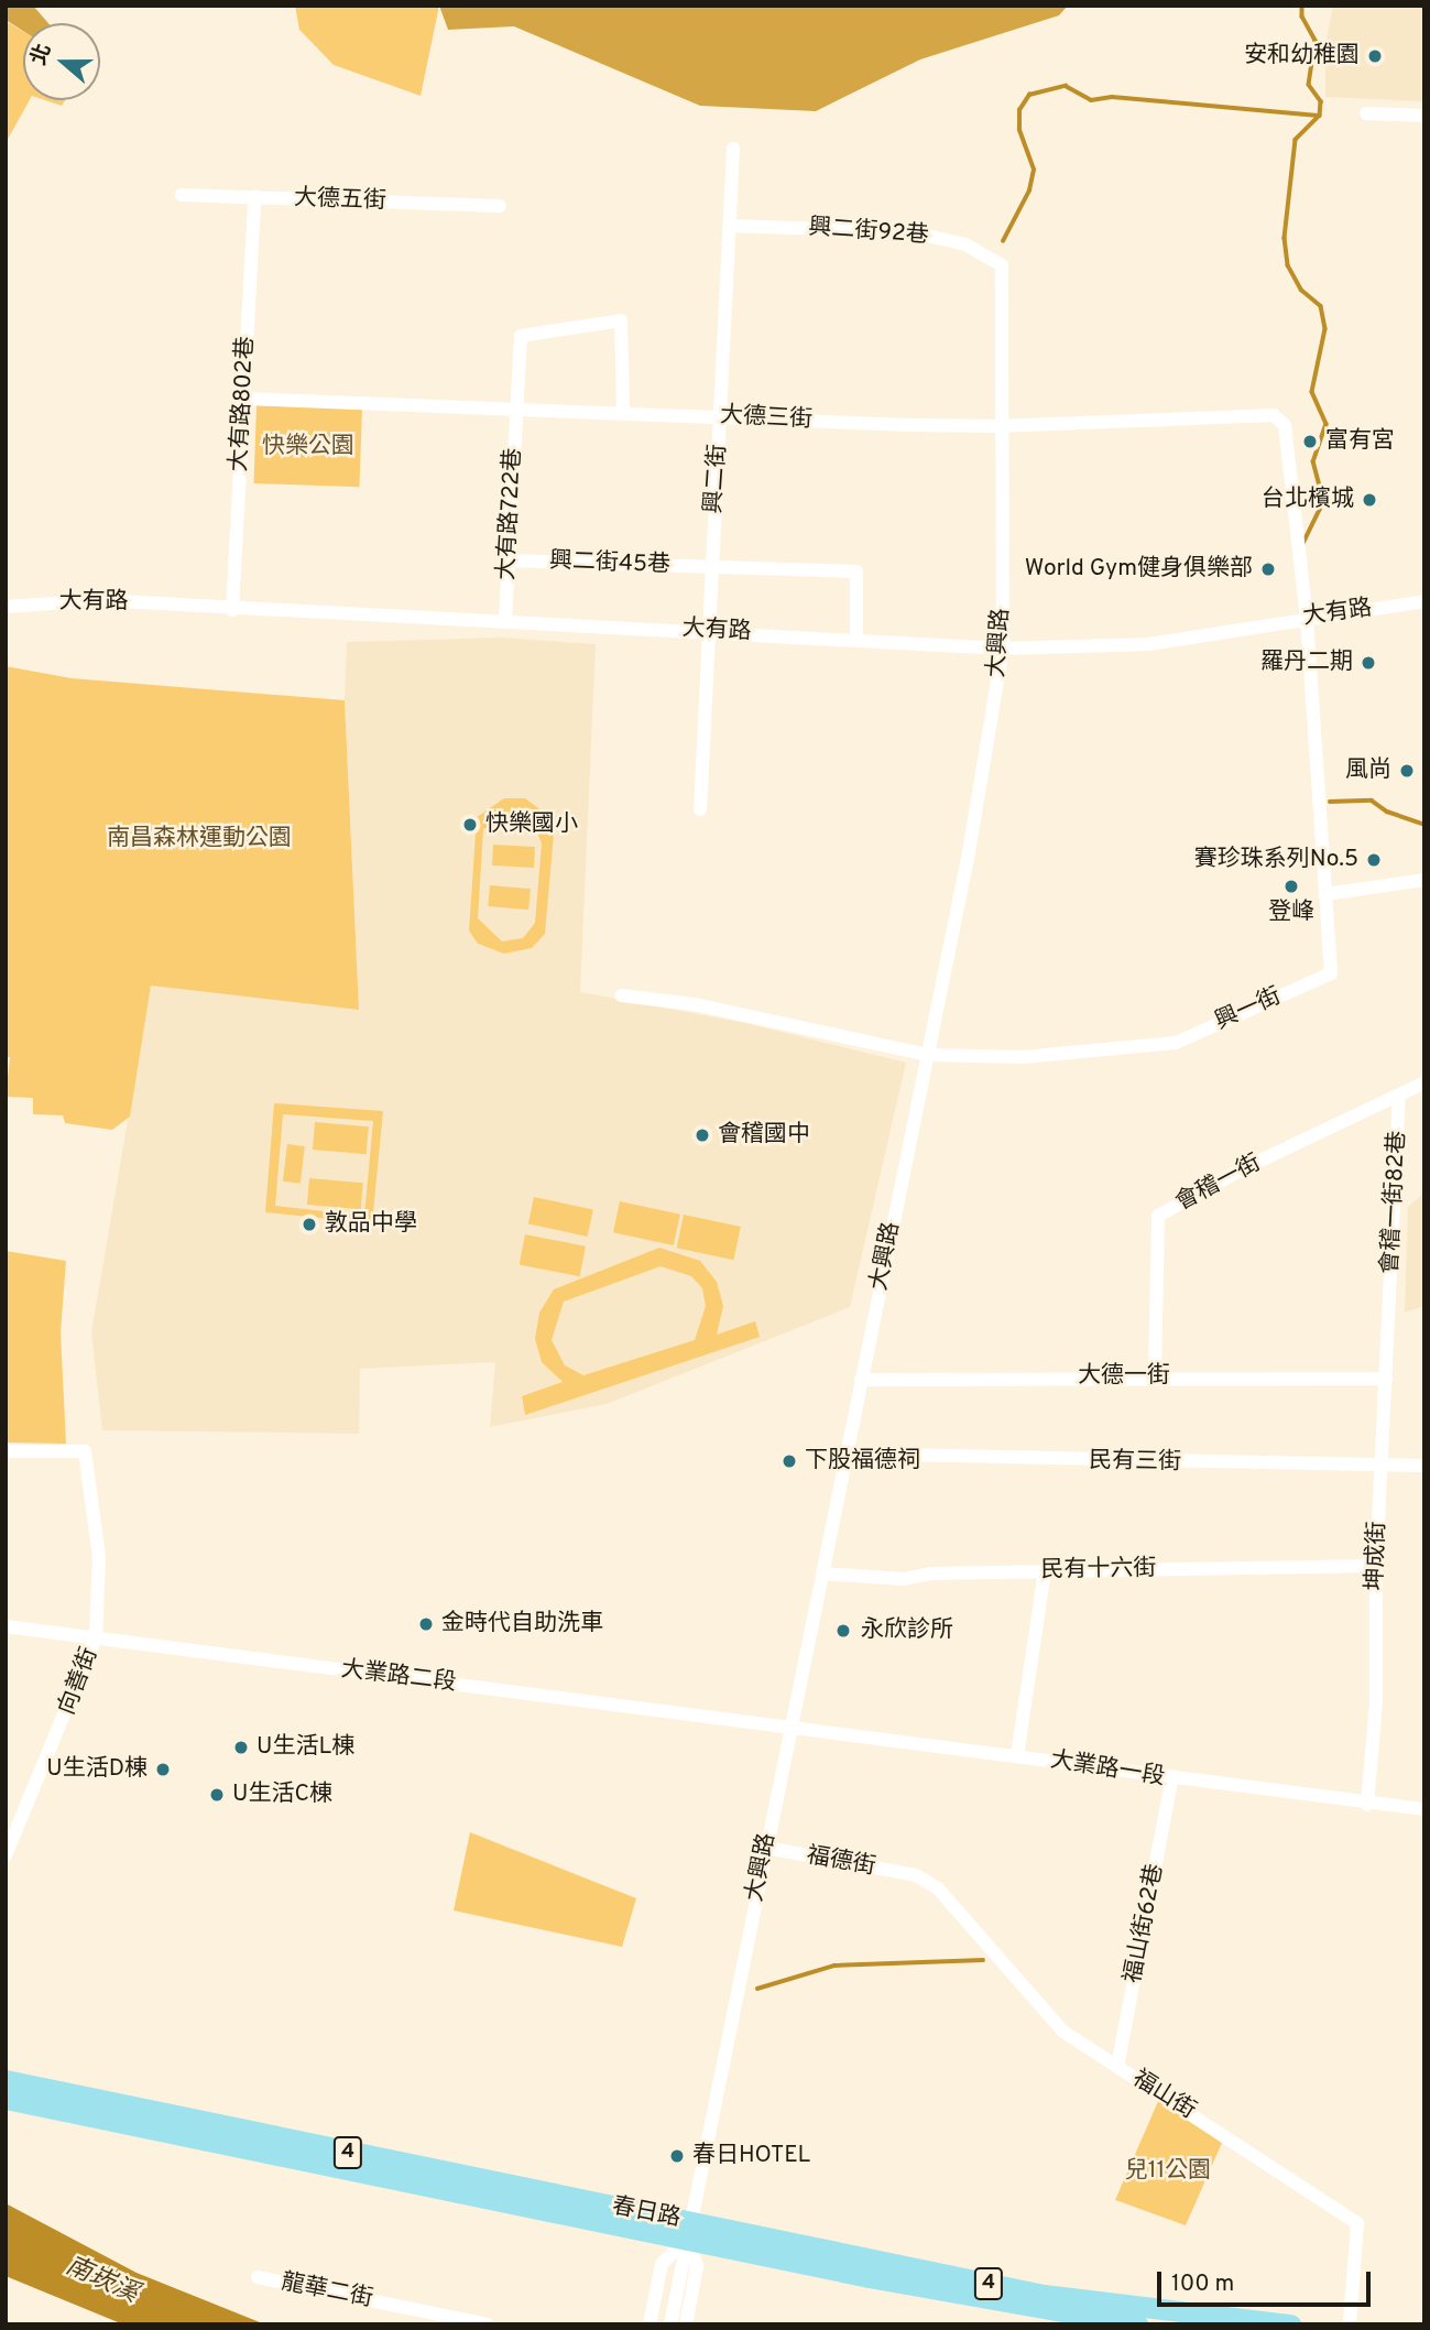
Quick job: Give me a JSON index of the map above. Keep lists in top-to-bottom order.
{
  "streets": {
    "main road": ["4", "春日路"],
    "street": [
      "大德五街",
      "興二街92巷",
      "大有路802巷",
      "大德三街",
      "興二街",
      "大有路722巷",
      "興二街45巷",
      "大有路",
      "大興路",
      "興一街",
      "會稽一街",
      "會稽一街82巷",
      "大德一街",
      "民有三街",
      "坤成街",
      "民有十六街",
      "大業路二段",
      "向善街",
      "大業路一段",
      "福德街",
      "福山街62巷",
      "福山街",
      "龍華二街"
    ]
  },
  "crossings": [
    ["大德五街", "大有路802巷"],
    ["興二街92巷", "興二街"],
    ["興二街92巷", "大興路"],
    ["大有路802巷", "大德三街"],
    ["大有路802巷", "大有路"],
    ["大德三街", "興二街"],
    ["大德三街", "大有路722巷"],
    ["大德三街", "大興路"],
    ["大德三街", "興一街"],
    ["興二街", "興二街45巷"],
    ["興二街", "大有路"],
    ["大有路722巷", "興二街45巷"],
    ["大有路722巷", "大有路"],
    ["興二街45巷", "大有路"],
    ["大有路", "大興路"],
    ["大有路", "興一街"],
    ["大興路", "興一街"],
    ["大興路", "大德一街"],
    ["大興路", "民有三街"],
    ["大興路", "民有十六街"],
    ["大興路", "大業路二段"],
    ["大興路", "大業路一段"],
    ["大興路", "福德街"],
    ["大興路", "春日路"],
    ["會稽一街", "會稽一街82巷"],
    ["會稽一街", "大德一街"],
    ["會稽一街82巷", "坤成街"],
    ["大德一街", "坤成街"],
    ["民有三街", "坤成街"],
    ["坤成街", "民有十六街"],
    ["坤成街", "大業路一段"],
    ["大業路二段", "向善街"],
    ["大業路二段", "大業路一段"],
    ["大業路一段", "福山街62巷"],
    ["福德街", "福山街"],
    ["福山街62巷", "福山街"]
  ],
  "water": ["南崁溪"],
  "parks": ["快樂公園", "南昌森林運動公園", "兒11公園"],
  "places": [
    "安和幼稚園",
    "富有宮",
    "台北檳城",
    "World Gym健身俱樂部",
    "羅丹二期",
    "風尚",
    "快樂國小",
    "賽珍珠系列No.5",
    "登峰",
    "會稽國中",
    "敦品中學",
    "下股福德祠",
    "金時代自助洗車",
    "永欣診所",
    "U生活L棟",
    "U生活D棟",
    "U生活C棟",
    "春日HOTEL"
  ],
  "scale_bar": "100 m",
  "north": "left"
}
